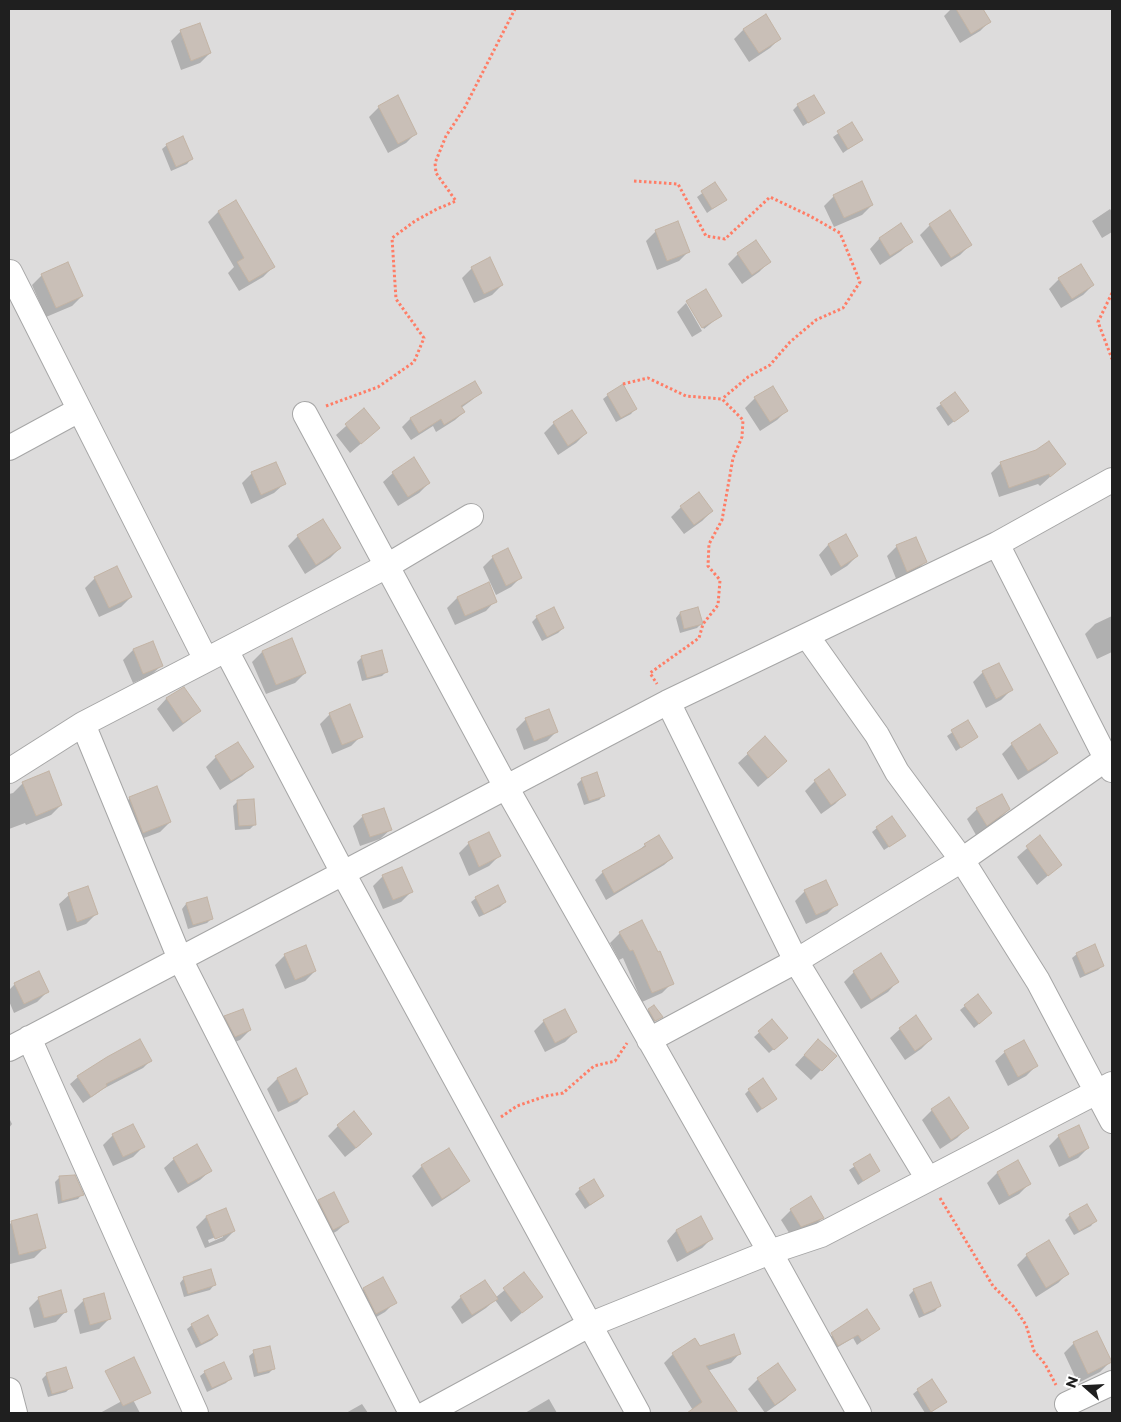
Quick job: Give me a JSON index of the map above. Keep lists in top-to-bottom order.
{
  "north": "left"
}
